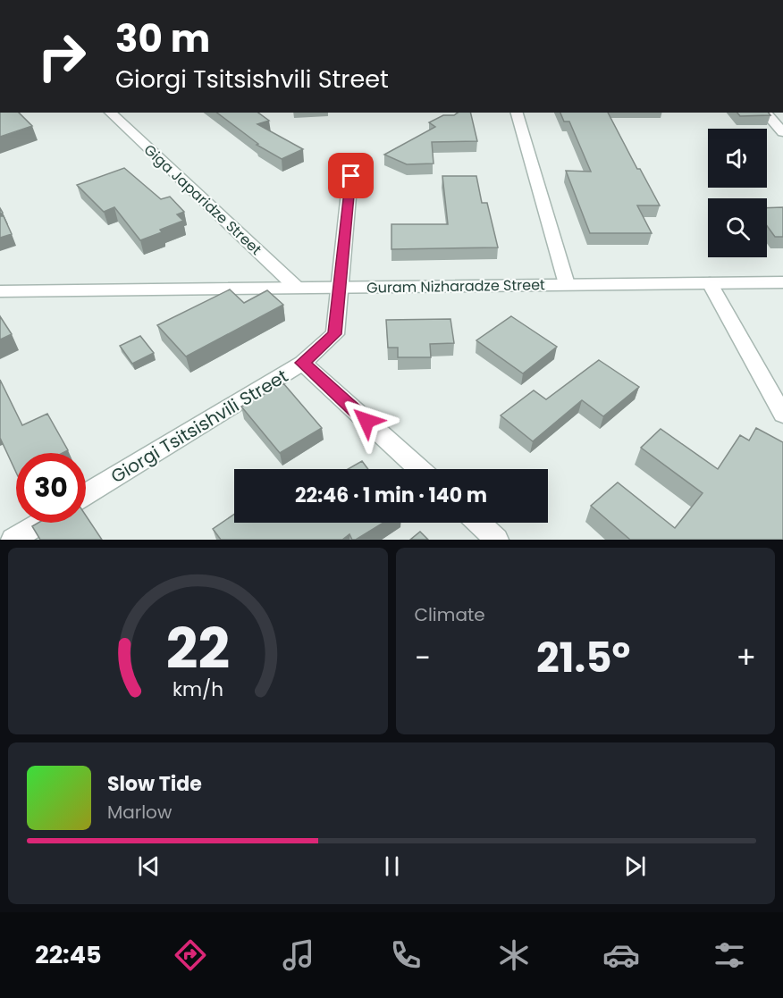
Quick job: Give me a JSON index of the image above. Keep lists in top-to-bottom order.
{
  "streets": {
    "street": ["Giga Japaridze Street", "Guram Nizharadze Street", "Giorgi Tsitsishvili Street"]
  },
  "crossings": [
    ["Giga Japaridze Street", "Guram Nizharadze Street"],
    ["Guram Nizharadze Street", "Giorgi Tsitsishvili Street"]
  ],
  "page": {
    "turn": ["30 m", "Giorgi Tsitsishvili Street"],
    "limit": "30",
    "trip": "22:46 · 1 min · 140 m",
    "tile": "Climate",
    "heat": ["−", "21.5°", "+"],
    "song": ["Slow Tide", "Marlow"],
    "tabs": "22:45",
    "gauge": ["22", "km/h"]
  }
}
